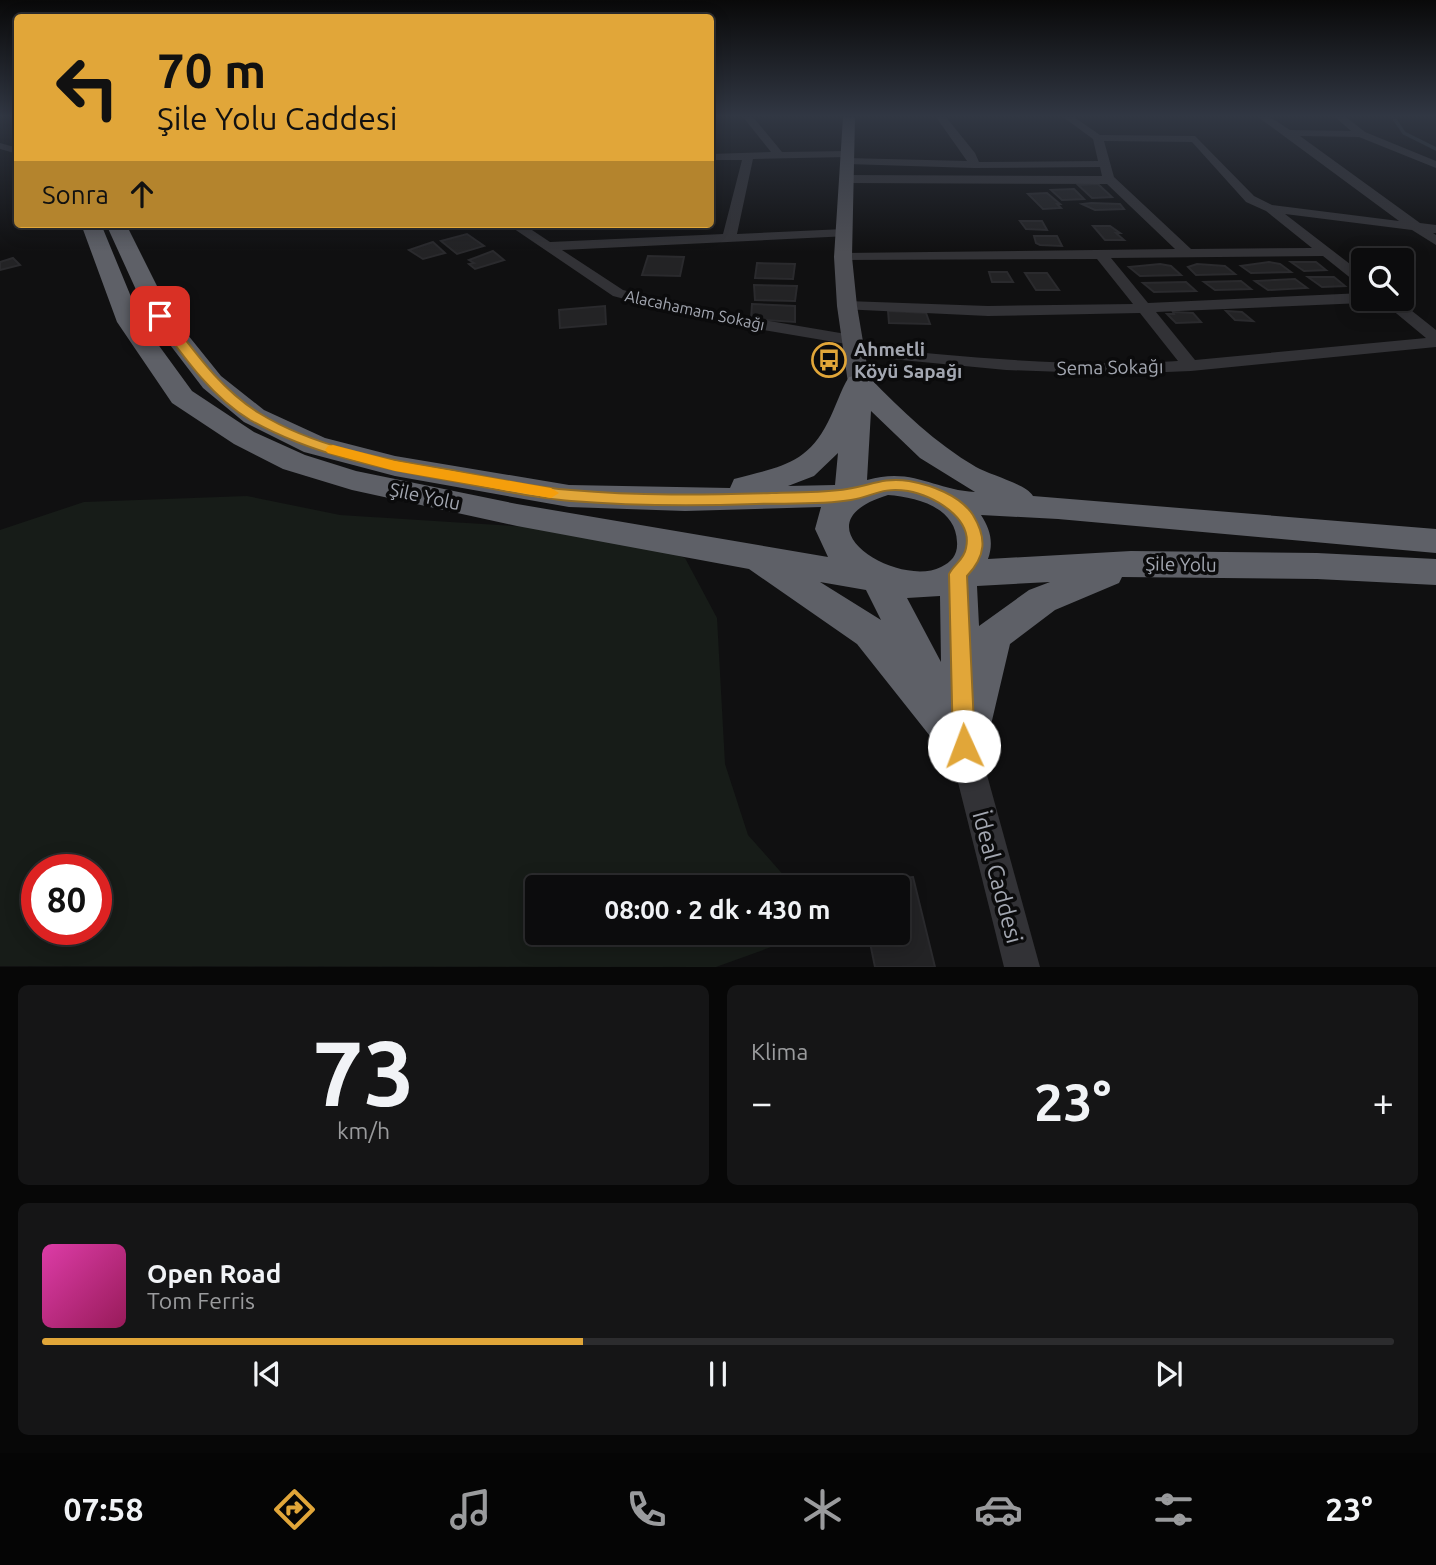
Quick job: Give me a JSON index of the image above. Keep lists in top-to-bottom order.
{
  "streets": {
    "highway": ["Şile Yolu"],
    "street": ["Alacahamam Sokağı", "Sema Sokağı", "İdeal Caddesi"]
  },
  "crossings": [
    ["Alacahamam Sokağı", "Sema Sokağı"]
  ],
  "places": {
    "bus stop": ["Ahmetli Köyü Sapağı"]
  },
  "page": {
    "turn": ["70 m", "Şile Yolu Caddesi"],
    "then": "Sonra",
    "limit": "80",
    "trip": "08:00 · 2 dk · 430 m",
    "tile": [
      ["73", "km/h"],
      "Klima"
    ],
    "heat": ["−", "23°", "+"],
    "song": ["Open Road", "Tom Ferris"],
    "tabs": ["07:58", "23°"]
  }
}
